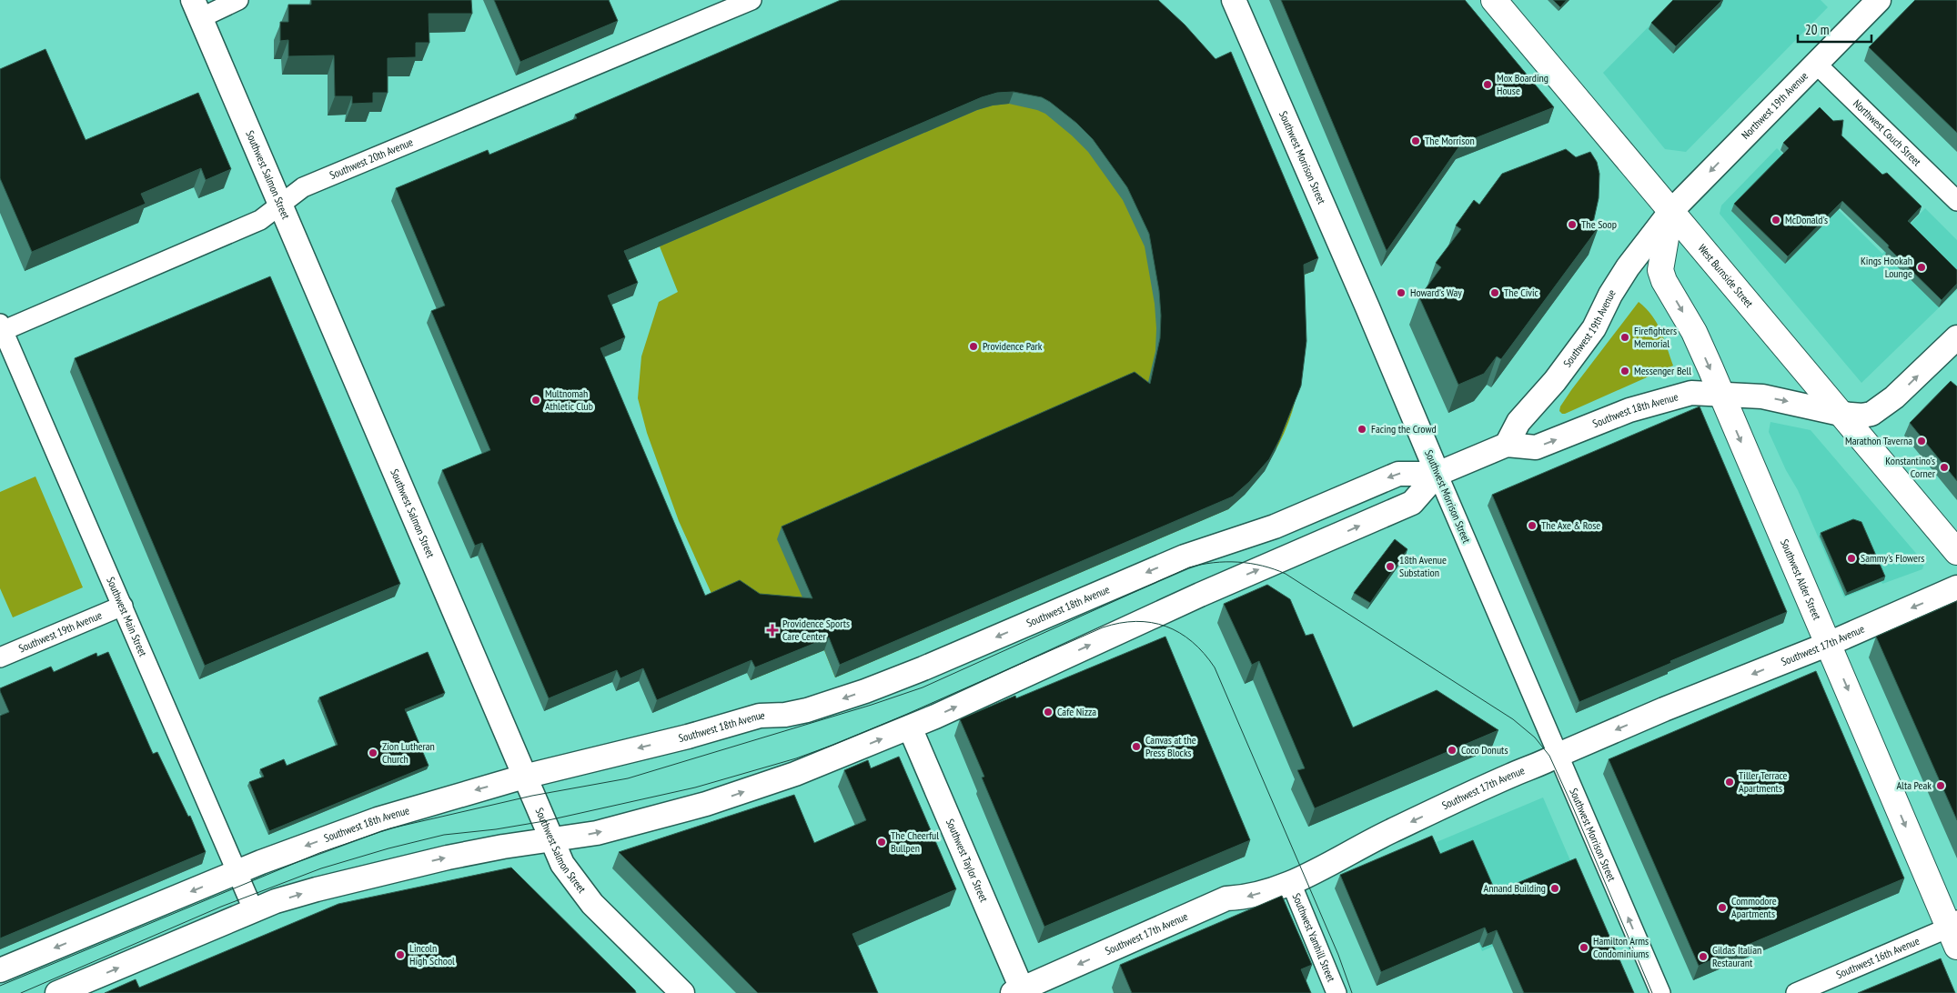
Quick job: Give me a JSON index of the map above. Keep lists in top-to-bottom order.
{
  "streets": {
    "main road": ["West Burnside Street", "Southwest Alder Street"],
    "street": [
      "Northwest 19th Avenue",
      "Northwest Couch Street",
      "Southwest 20th Avenue",
      "Southwest Morrison Street",
      "Southwest Salmon Street",
      "Southwest 19th Avenue",
      "Southwest 18th Avenue",
      "Southwest Main Street",
      "Southwest 17th Avenue",
      "Southwest Taylor Street",
      "Southwest Yamhill Street",
      "Southwest 16th Avenue"
    ]
  },
  "crossings": [
    ["Northwest 19th Avenue", "Northwest Couch Street"],
    ["Northwest 19th Avenue", "West Burnside Street"],
    ["Northwest 19th Avenue", "Southwest 19th Avenue"],
    ["Northwest 19th Avenue", "Southwest Alder Street"],
    ["Southwest 20th Avenue", "Southwest Salmon Street"],
    ["Southwest 20th Avenue", "Southwest Main Street"],
    ["Southwest Morrison Street", "Southwest 18th Avenue"],
    ["Southwest Morrison Street", "Southwest 17th Avenue"],
    ["Southwest Salmon Street", "Southwest 18th Avenue"],
    ["West Burnside Street", "Southwest 19th Avenue"],
    ["West Burnside Street", "Southwest 18th Avenue"],
    ["West Burnside Street", "Southwest Alder Street"],
    ["Southwest 19th Avenue", "Southwest 18th Avenue"],
    ["Southwest 19th Avenue", "Southwest Alder Street"],
    ["Southwest 19th Avenue", "Southwest Main Street"],
    ["Southwest 18th Avenue", "Southwest Alder Street"],
    ["Southwest 18th Avenue", "Southwest Main Street"],
    ["Southwest 18th Avenue", "Southwest Taylor Street"],
    ["Southwest Alder Street", "Southwest 17th Avenue"],
    ["Southwest Alder Street", "Southwest 16th Avenue"],
    ["Southwest 17th Avenue", "Southwest Taylor Street"],
    ["Southwest 17th Avenue", "Southwest Yamhill Street"]
  ],
  "one_way": ["Northwest 19th Avenue", "Southwest Alder Street", "Southwest 17th Avenue"],
  "places": {
    "other": [
      "Mox Boarding House",
      "The Morrison",
      "McDonald's",
      "The Soop",
      "Kings Hookah Lounge",
      "Howard's Way",
      "The Civic",
      "Firefighters Memorial",
      "Providence Park",
      "Messenger Bell",
      "Multnomah Athletic Club",
      "Facing the Crowd",
      "Marathon Taverna",
      "Konstantino's Corner",
      "The Axe & Rose",
      "Sammy's Flowers",
      "18th Avenue Substation",
      "Cafe Nizza",
      "Canvas at the Press Blocks",
      "Coco Donuts",
      "Zion Lutheran Church",
      "Tiller Terrace Apartments",
      "Alta Peak",
      "The Cheerful Bullpen",
      "Annand Building",
      "Commodore Apartments",
      "Hamilton Arms Condominiums",
      "Lincoln High School",
      "Gildas Italian Restaurant"
    ],
    "health": ["Providence Sports Care Center"]
  },
  "scale_bar": "20 m"
}
